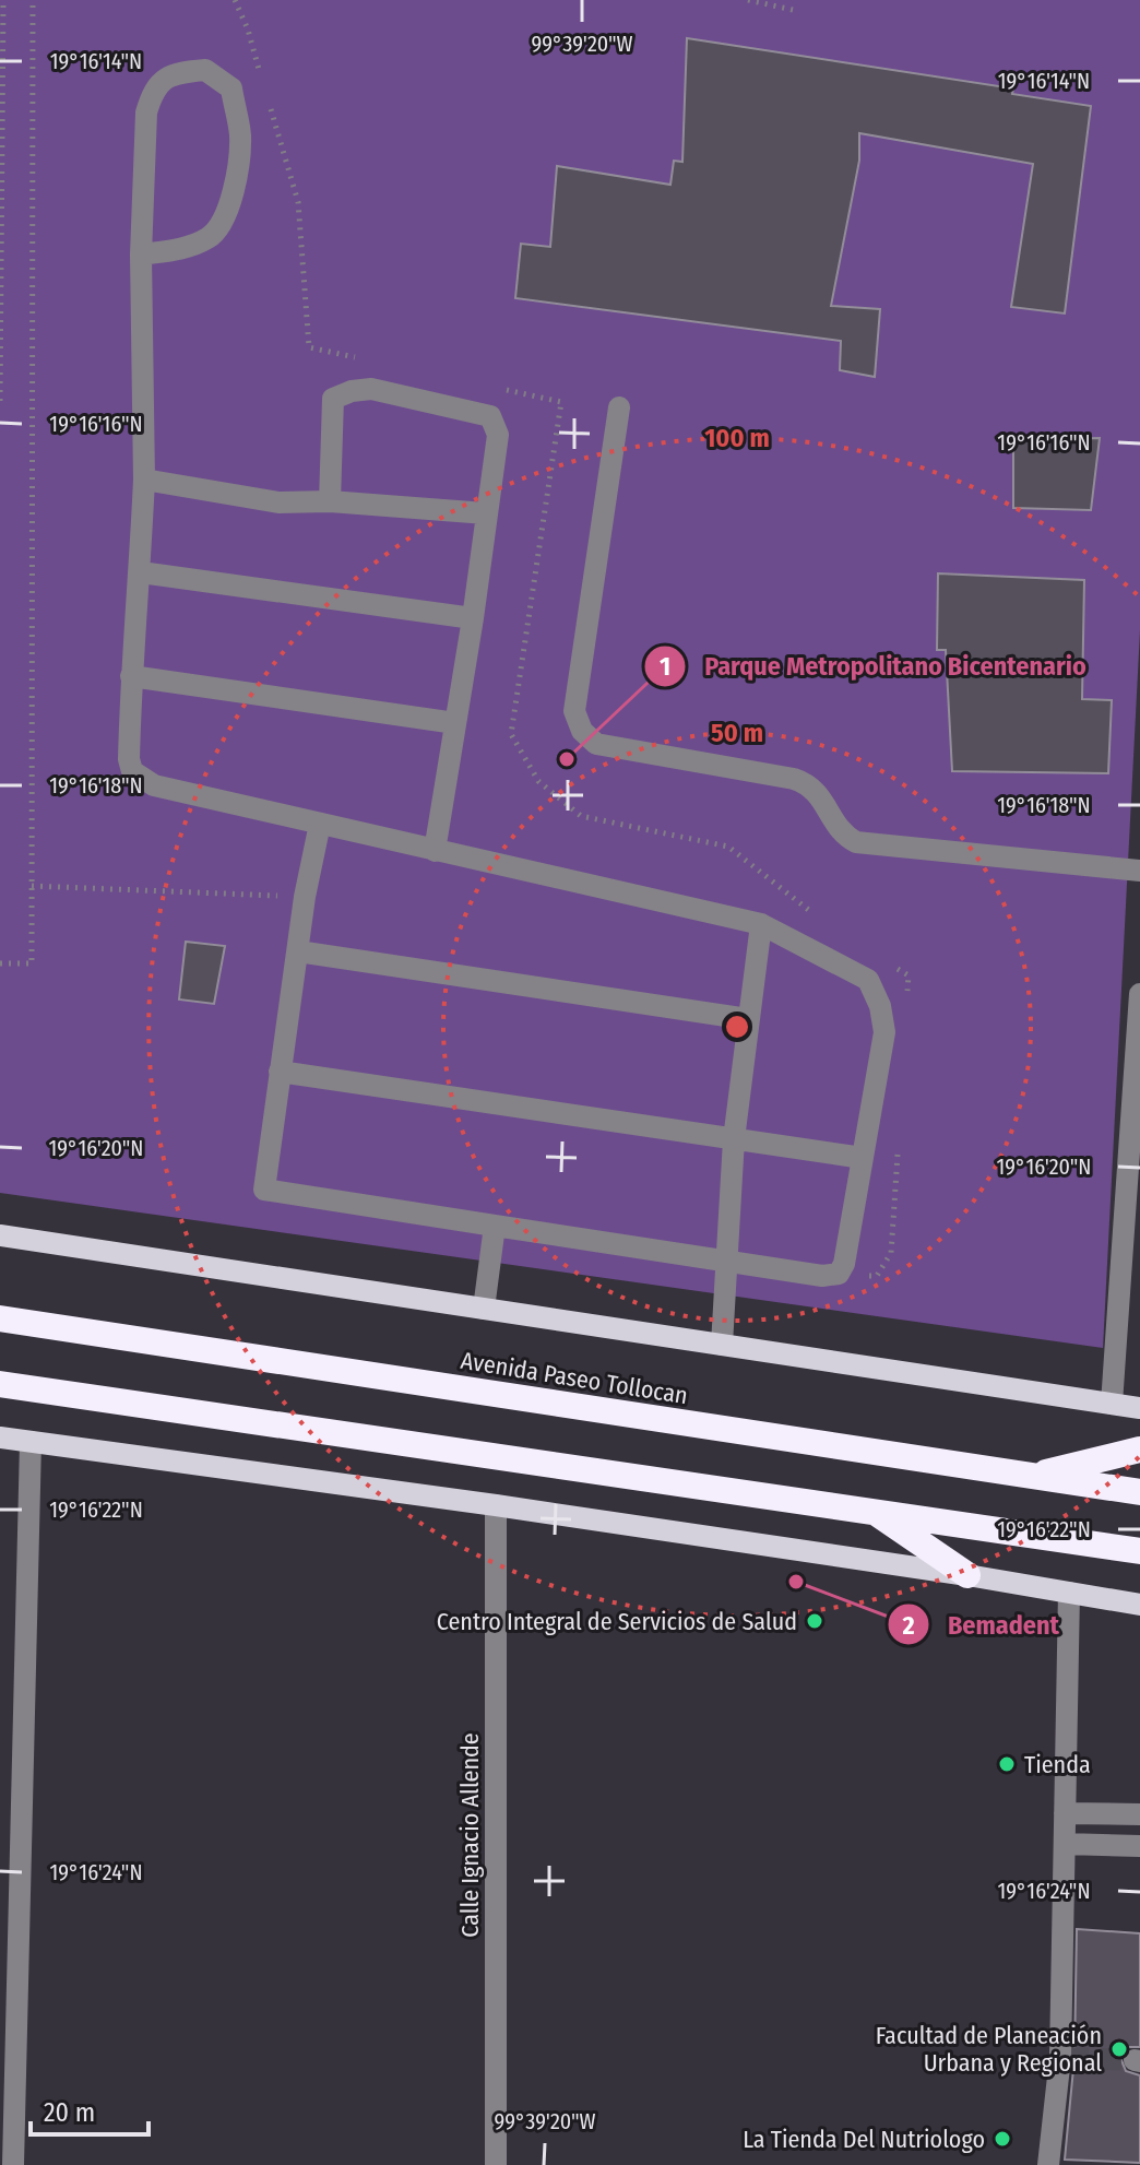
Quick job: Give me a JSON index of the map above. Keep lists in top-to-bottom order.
{
  "streets": {
    "highway": ["Avenida Paseo Tollocan"],
    "street": ["Calle Ignacio Allende"]
  },
  "places": [
    "Parque Metropolitano Bicentenario",
    "Bemadent",
    "Centro Integral de Servicios de Salud",
    "Tienda",
    "Facultad de Planeación Urbana y Regional",
    "La Tienda Del Nutriologo"
  ],
  "scale_bar": "20 m",
  "coordinates": [
    "99°39'20\"W",
    "19°16'14\"N",
    "19°16'16\"N",
    "19°16'18\"N",
    "19°16'20\"N",
    "19°16'22\"N",
    "19°16'24\"N"
  ],
  "rings": ["100 m", "50 m"]
}
